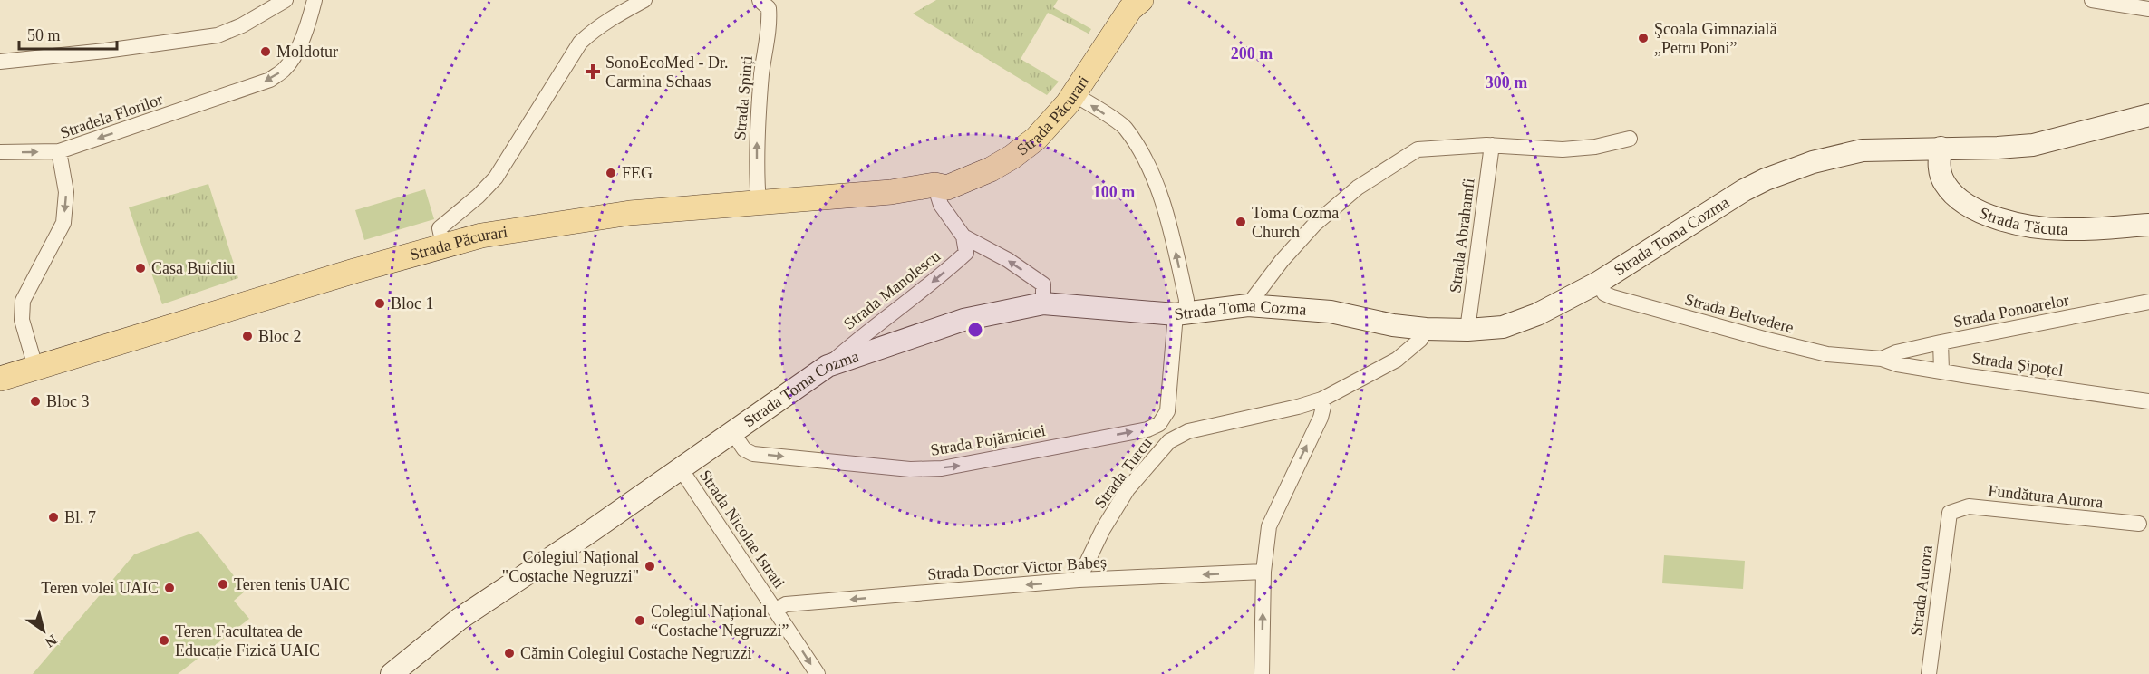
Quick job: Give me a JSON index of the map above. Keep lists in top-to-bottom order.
{
  "streets": {
    "main road": ["Strada Păcurari"],
    "street": [
      "Strada Spinți",
      "Stradela Florilor",
      "Strada Tăcuta",
      "Strada Abrahamfi",
      "Strada Toma Cozma",
      "Strada Manolescu",
      "Strada Ponoarelor",
      "Strada Belvedere",
      "Strada Șipoțel",
      "Strada Pojărniciei",
      "Strada Turcu",
      "Fundătura Aurora",
      "Strada Nicolae Istrati",
      "Strada Doctor Victor Babeș",
      "Strada Aurora"
    ]
  },
  "crossings": [
    ["Strada Spinți", "Strada Păcurari"],
    ["Strada Păcurari", "Stradela Florilor"],
    ["Strada Tăcuta", "Strada Toma Cozma"],
    ["Strada Abrahamfi", "Strada Toma Cozma"],
    ["Strada Toma Cozma", "Strada Manolescu"],
    ["Strada Toma Cozma", "Strada Belvedere"],
    ["Strada Toma Cozma", "Strada Pojărniciei"],
    ["Strada Toma Cozma", "Strada Turcu"],
    ["Strada Toma Cozma", "Strada Nicolae Istrati"],
    ["Strada Ponoarelor", "Strada Belvedere"],
    ["Strada Ponoarelor", "Strada Șipoțel"],
    ["Strada Belvedere", "Strada Șipoțel"],
    ["Strada Turcu", "Strada Doctor Victor Babeș"],
    ["Fundătura Aurora", "Strada Aurora"],
    ["Strada Nicolae Istrati", "Strada Doctor Victor Babeș"]
  ],
  "one_way": [
    "Strada Spinți",
    "Stradela Florilor",
    "Strada Manolescu",
    "Strada Pojărniciei",
    "Strada Doctor Victor Babeș"
  ],
  "places": {
    "other": [
      "Şcoala Gimnazială „Petru Poni”",
      "Moldotur",
      "FEG",
      "Toma Cozma Church",
      "Casa Buicliu",
      "Bloc 1",
      "Bloc 2",
      "Bloc 3",
      "Bl. 7",
      "Colegiul Național \"Costache Negruzzi\"",
      "Teren tenis UAIC",
      "Teren volei UAIC",
      "Colegiul Național “Costache Negruzzi”",
      "Teren Facultatea de Educație Fizică UAIC",
      "Cămin Colegiul Costache Negruzzi"
    ],
    "health": ["SonoEcoMed - Dr. Carmina Schaas"]
  },
  "scale_bar": "50 m",
  "north": "bottom right",
  "rings": ["200 m", "300 m", "100 m"]
}
